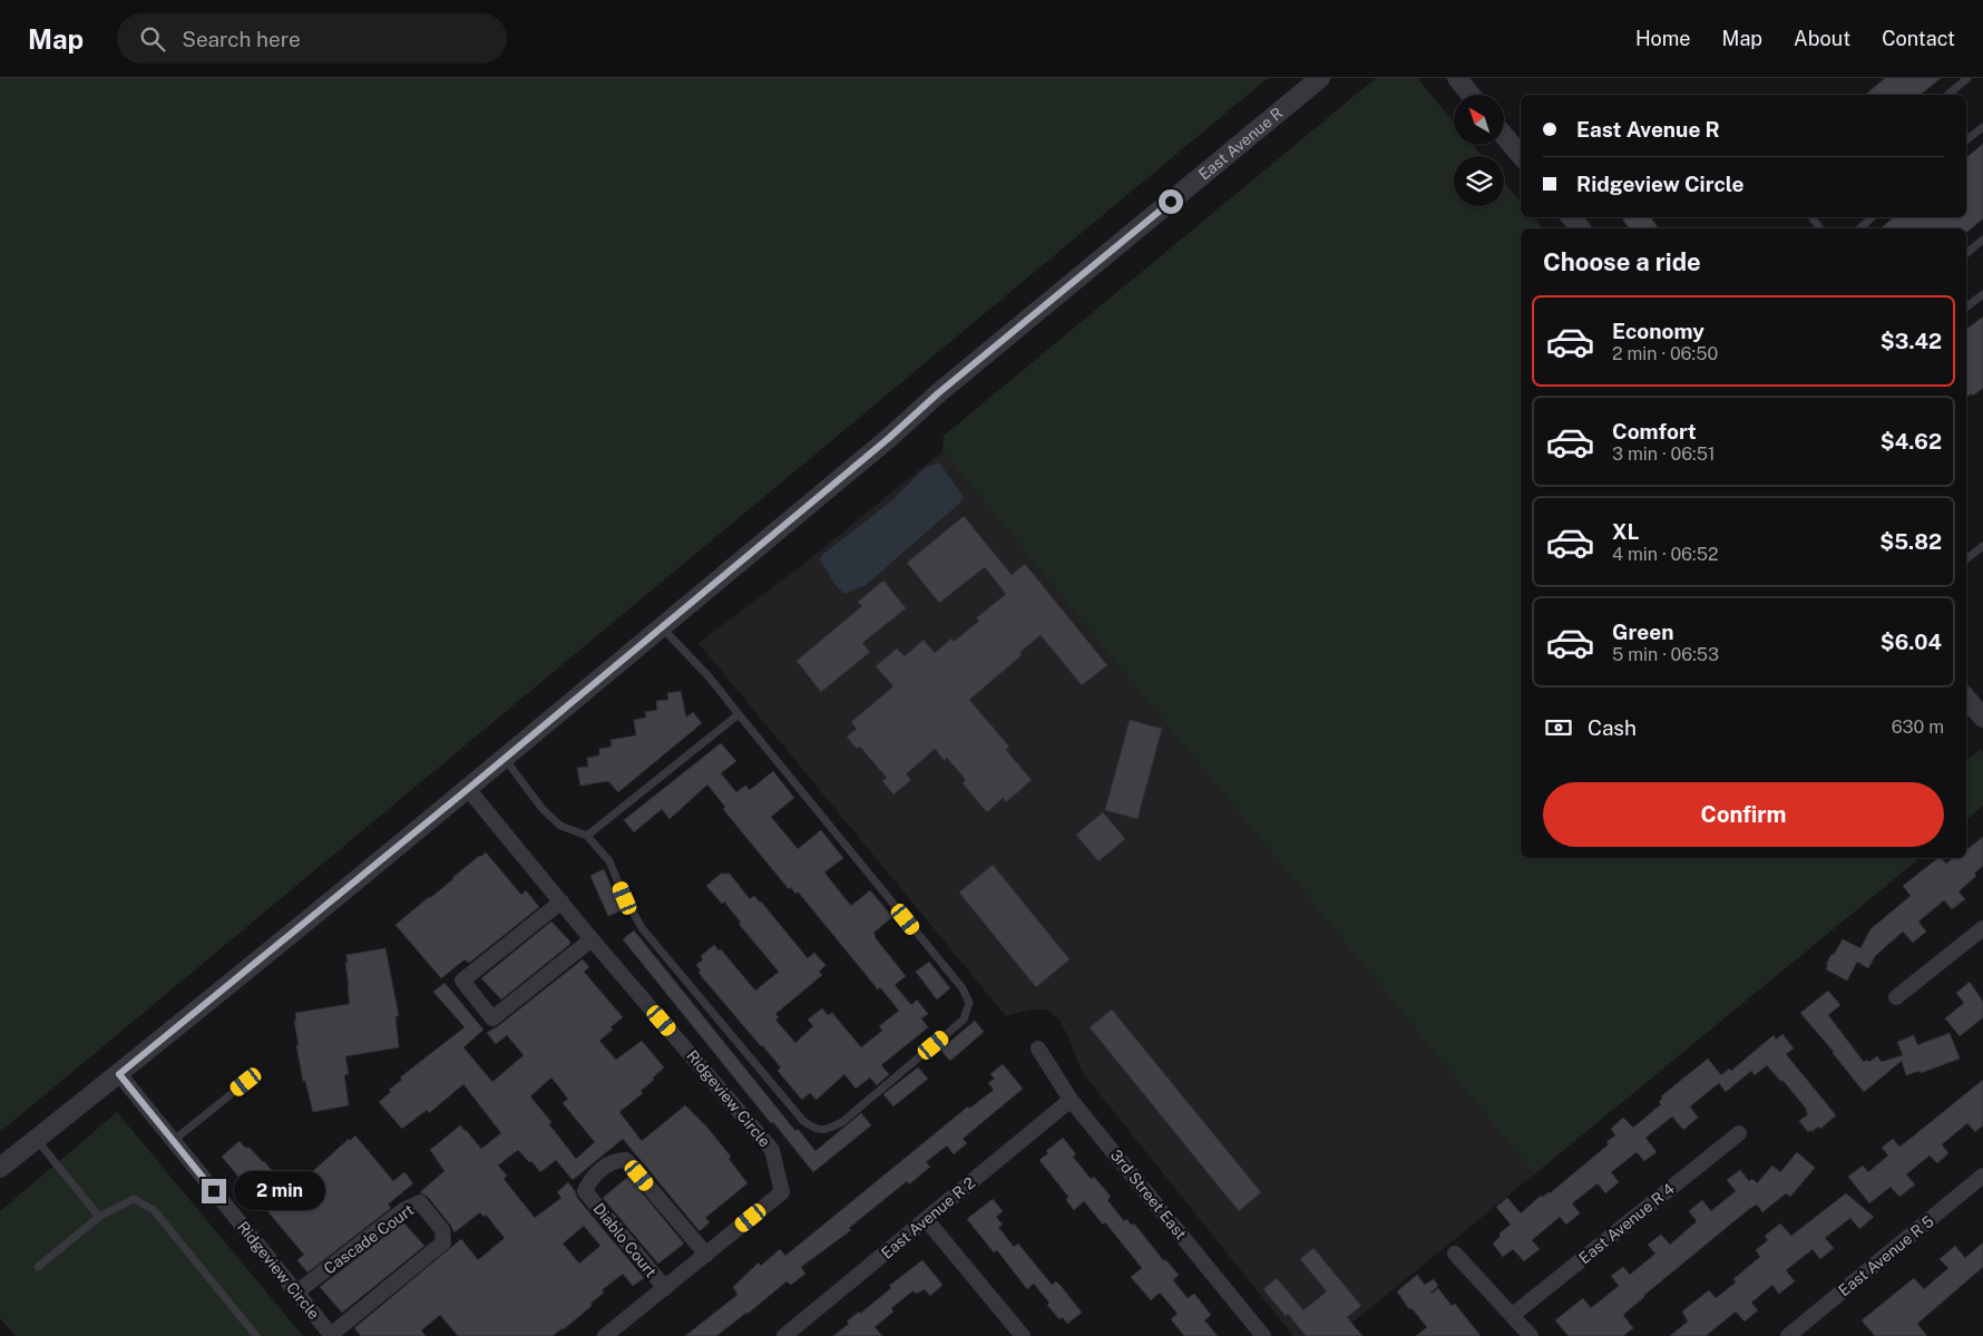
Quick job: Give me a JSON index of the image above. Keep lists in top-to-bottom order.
{
  "streets": {
    "street": [
      "East Avenue R",
      "Ridgeview Circle",
      "3rd Street East",
      "East Avenue R 2",
      "East Avenue R 4",
      "Cascade Court",
      "Diablo Court",
      "East Avenue R 5"
    ]
  },
  "crossings": [
    ["East Avenue R", "Ridgeview Circle"],
    ["Ridgeview Circle", "Cascade Court"],
    ["Ridgeview Circle", "Diablo Court"],
    ["3rd Street East", "East Avenue R 2"]
  ],
  "north": "top left",
  "page": {
    "header": "Map",
    "search": "Search here",
    "nav": [
      "Home",
      "Map",
      "About",
      "Contact"
    ],
    "banner": ["East Avenue R", "Ridgeview Circle"],
    "heading": "Choose a ride",
    "list": [
      {
        "name": "Economy",
        "note": "2 min · 06:50",
        "value": "$3.42"
      },
      {
        "name": "Comfort",
        "note": "3 min · 06:51",
        "value": "$4.62"
      },
      {
        "name": "XL",
        "note": "4 min · 06:52",
        "value": "$5.82"
      },
      {
        "name": "Green",
        "note": "5 min · 06:53",
        "value": "$6.04"
      }
    ],
    "pay": ["Cash", "630 m"],
    "buttons": "Confirm",
    "bubble": "2 min"
  }
}
